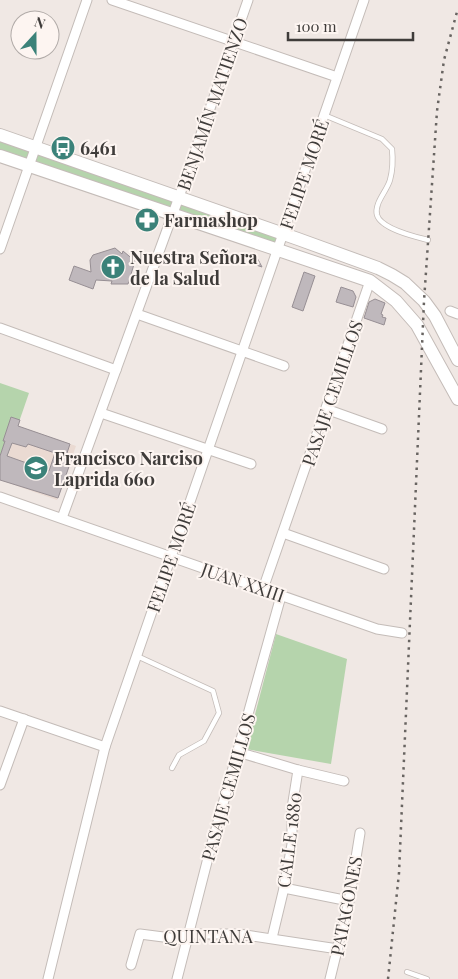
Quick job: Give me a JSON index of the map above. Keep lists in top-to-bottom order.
{
  "streets": {
    "street": [
      "BENJAMÍN MATIENZO",
      "FELIPE MORÉ",
      "PASAJE CEMILLOS",
      "JUAN XXIII",
      "CALLE 1880",
      "PATAGONES",
      "QUINTANA"
    ]
  },
  "crossings": [
    ["BENJAMÍN MATIENZO", "JUAN XXIII"],
    ["FELIPE MORÉ", "JUAN XXIII"],
    ["PASAJE CEMILLOS", "JUAN XXIII"],
    ["PASAJE CEMILLOS", "QUINTANA"],
    ["CALLE 1880", "QUINTANA"],
    ["PATAGONES", "QUINTANA"]
  ],
  "places": {
    "bus stop": ["6461"],
    "pharmacy": ["Farmashop"],
    "church": ["Nuestra Señora de la Salud"],
    "school or university": ["Francisco Narciso Laprida 660"]
  },
  "scale_bar": "100 m",
  "north": "top"
}
